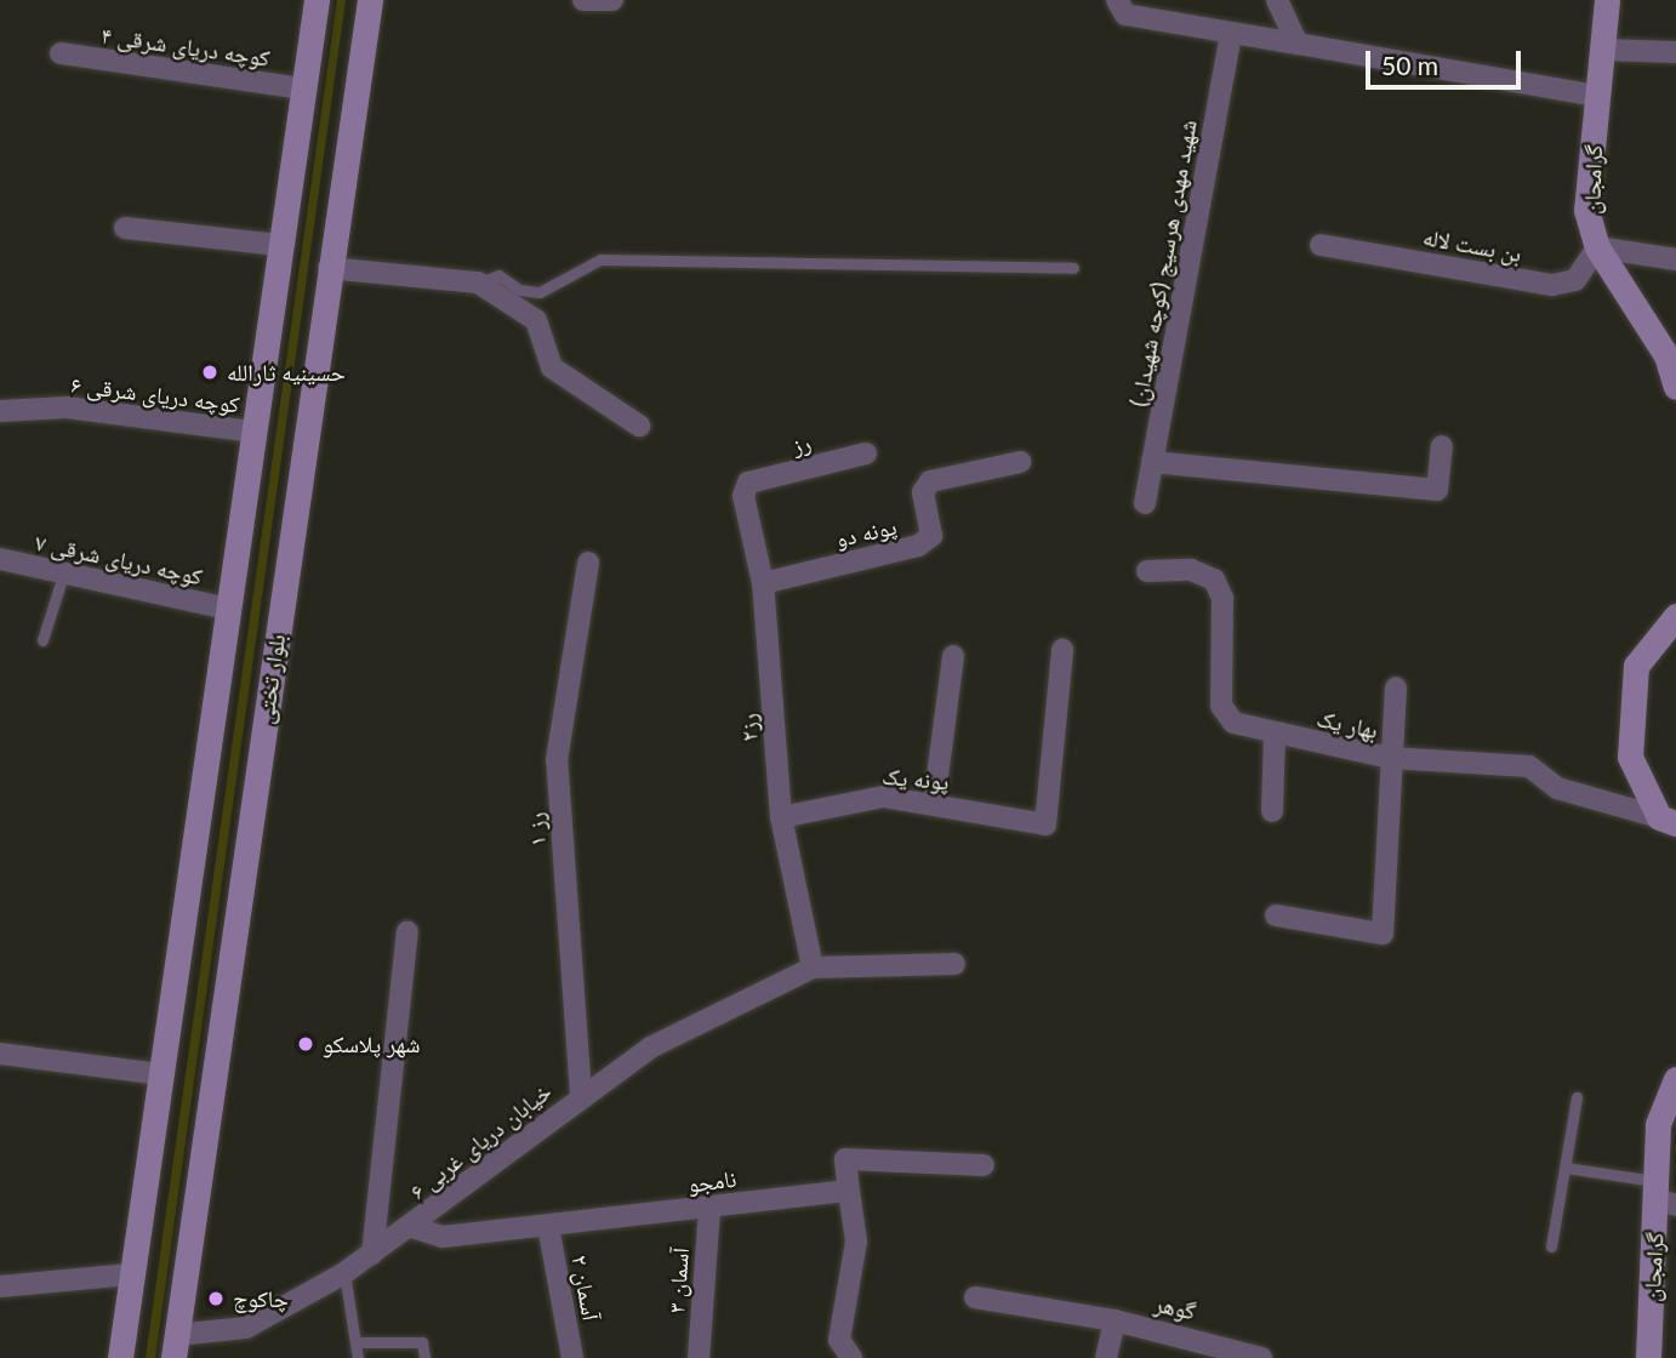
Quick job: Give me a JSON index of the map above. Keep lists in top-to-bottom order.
{
  "streets": {
    "main road": ["گرامجان", "بلوار تختی"],
    "street": [
      "کوچه دریای شرقی ۴",
      "بن بست لاله",
      "شهید مهدی هرسیج (کوچه شهیدان)",
      "کوچه دریای شرقی ۶",
      "رز",
      "پونه دو",
      "کوچه دریای شرقی ۷",
      "بهار یک",
      "رز۲",
      "پونه یک",
      "رز ۱",
      "خیابان دریای غربی ۶",
      "نامجو",
      "آسمان ۳",
      "آسمان ۲",
      "گوهر"
    ]
  },
  "crossings": [
    ["گرامجان", "بن بست لاله"],
    ["رز", "رز۲"],
    ["پونه دو", "رز۲"],
    ["بلوار تختی", "خیابان دریای غربی ۶"],
    ["رز۲", "پونه یک"],
    ["رز۲", "خیابان دریای غربی ۶"],
    ["رز ۱", "خیابان دریای غربی ۶"],
    ["خیابان دریای غربی ۶", "نامجو"],
    ["نامجو", "آسمان ۳"],
    ["نامجو", "آسمان ۲"]
  ],
  "places": ["حسینیه ثارالله", "شهر پلاسکو", "چاکوچ"],
  "scale_bar": "50 m"
}
